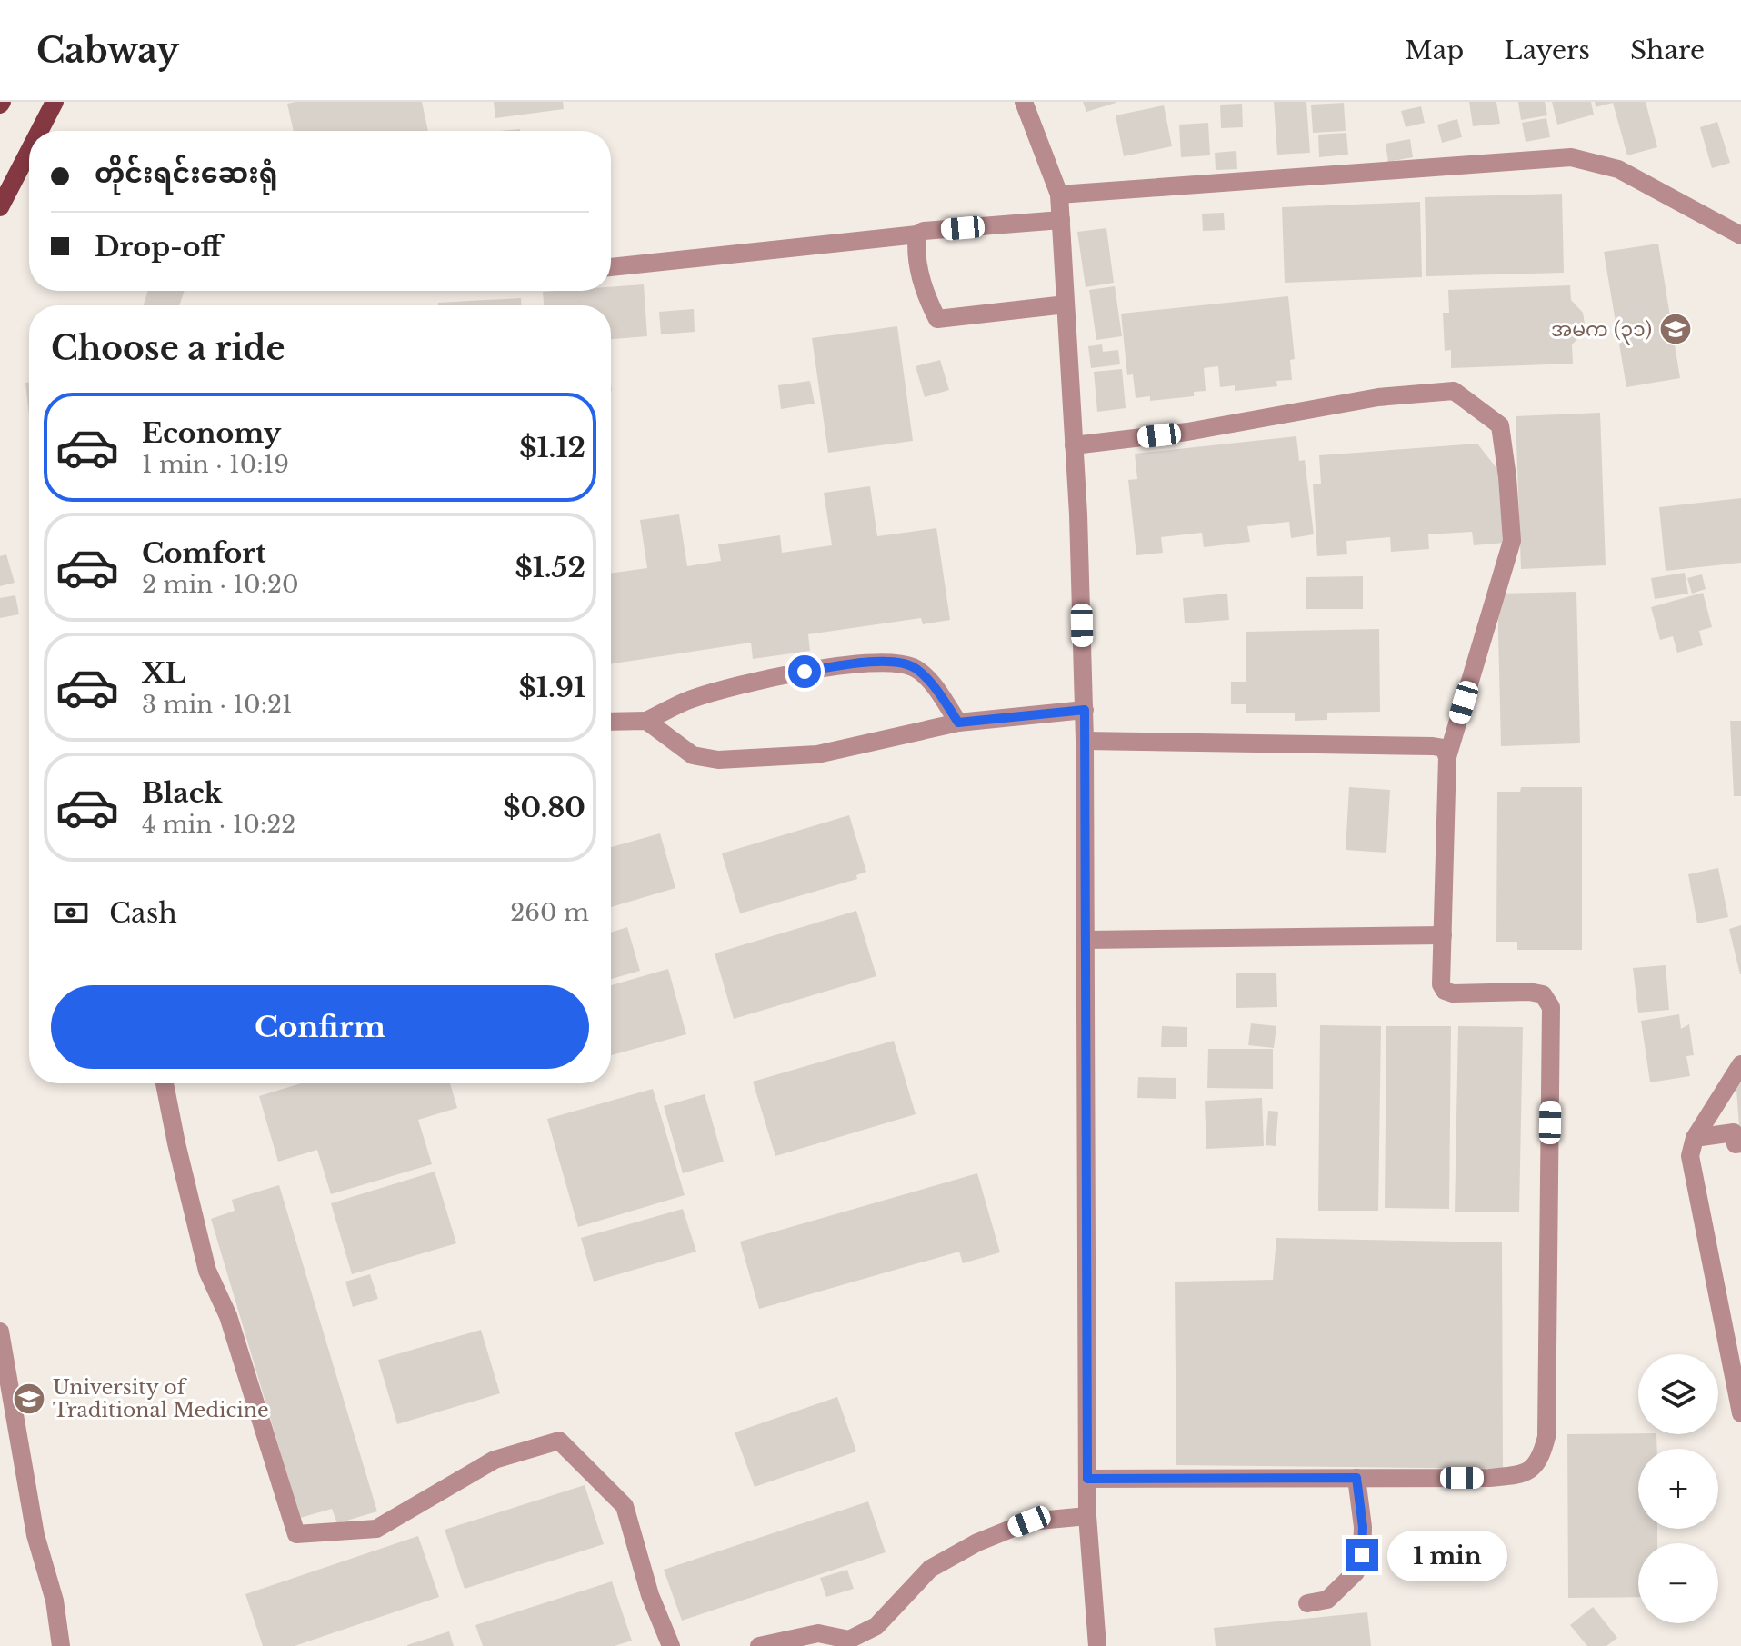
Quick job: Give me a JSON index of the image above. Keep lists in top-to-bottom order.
{
  "places": {
    "school or university": ["အမက (၃၁)", "University of Traditional Medicine"]
  },
  "page": {
    "header": "Cabway",
    "nav": ["Map", "Layers", "Share"],
    "banner": ["တိုင်းရင်းဆေးရုံ", "Drop-off"],
    "heading": "Choose a ride",
    "list": [
      {
        "name": "Economy",
        "note": "1 min · 10:19",
        "value": "$1.12"
      },
      {
        "name": "Comfort",
        "note": "2 min · 10:20",
        "value": "$1.52"
      },
      {
        "name": "XL",
        "note": "3 min · 10:21",
        "value": "$1.91"
      },
      {
        "name": "Black",
        "note": "4 min · 10:22",
        "value": "$0.80"
      }
    ],
    "pay": ["Cash", "260 m"],
    "buttons": "Confirm",
    "map_buttons": ["+", "−"],
    "bubble": "1 min"
  }
}
